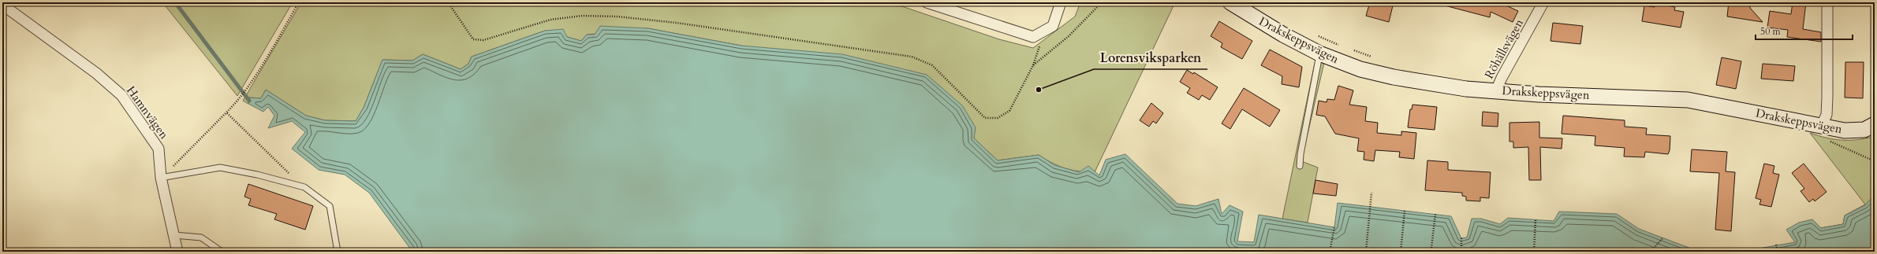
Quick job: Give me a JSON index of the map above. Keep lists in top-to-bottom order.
{
  "streets": {
    "street": ["Drakskeppsvägen", "Röhällsvägen", "Hamnvägen"]
  },
  "crossings": [
    ["Drakskeppsvägen", "Röhällsvägen"]
  ],
  "places": ["Lorensviksparken"],
  "scale_bar": "50 m"
}
